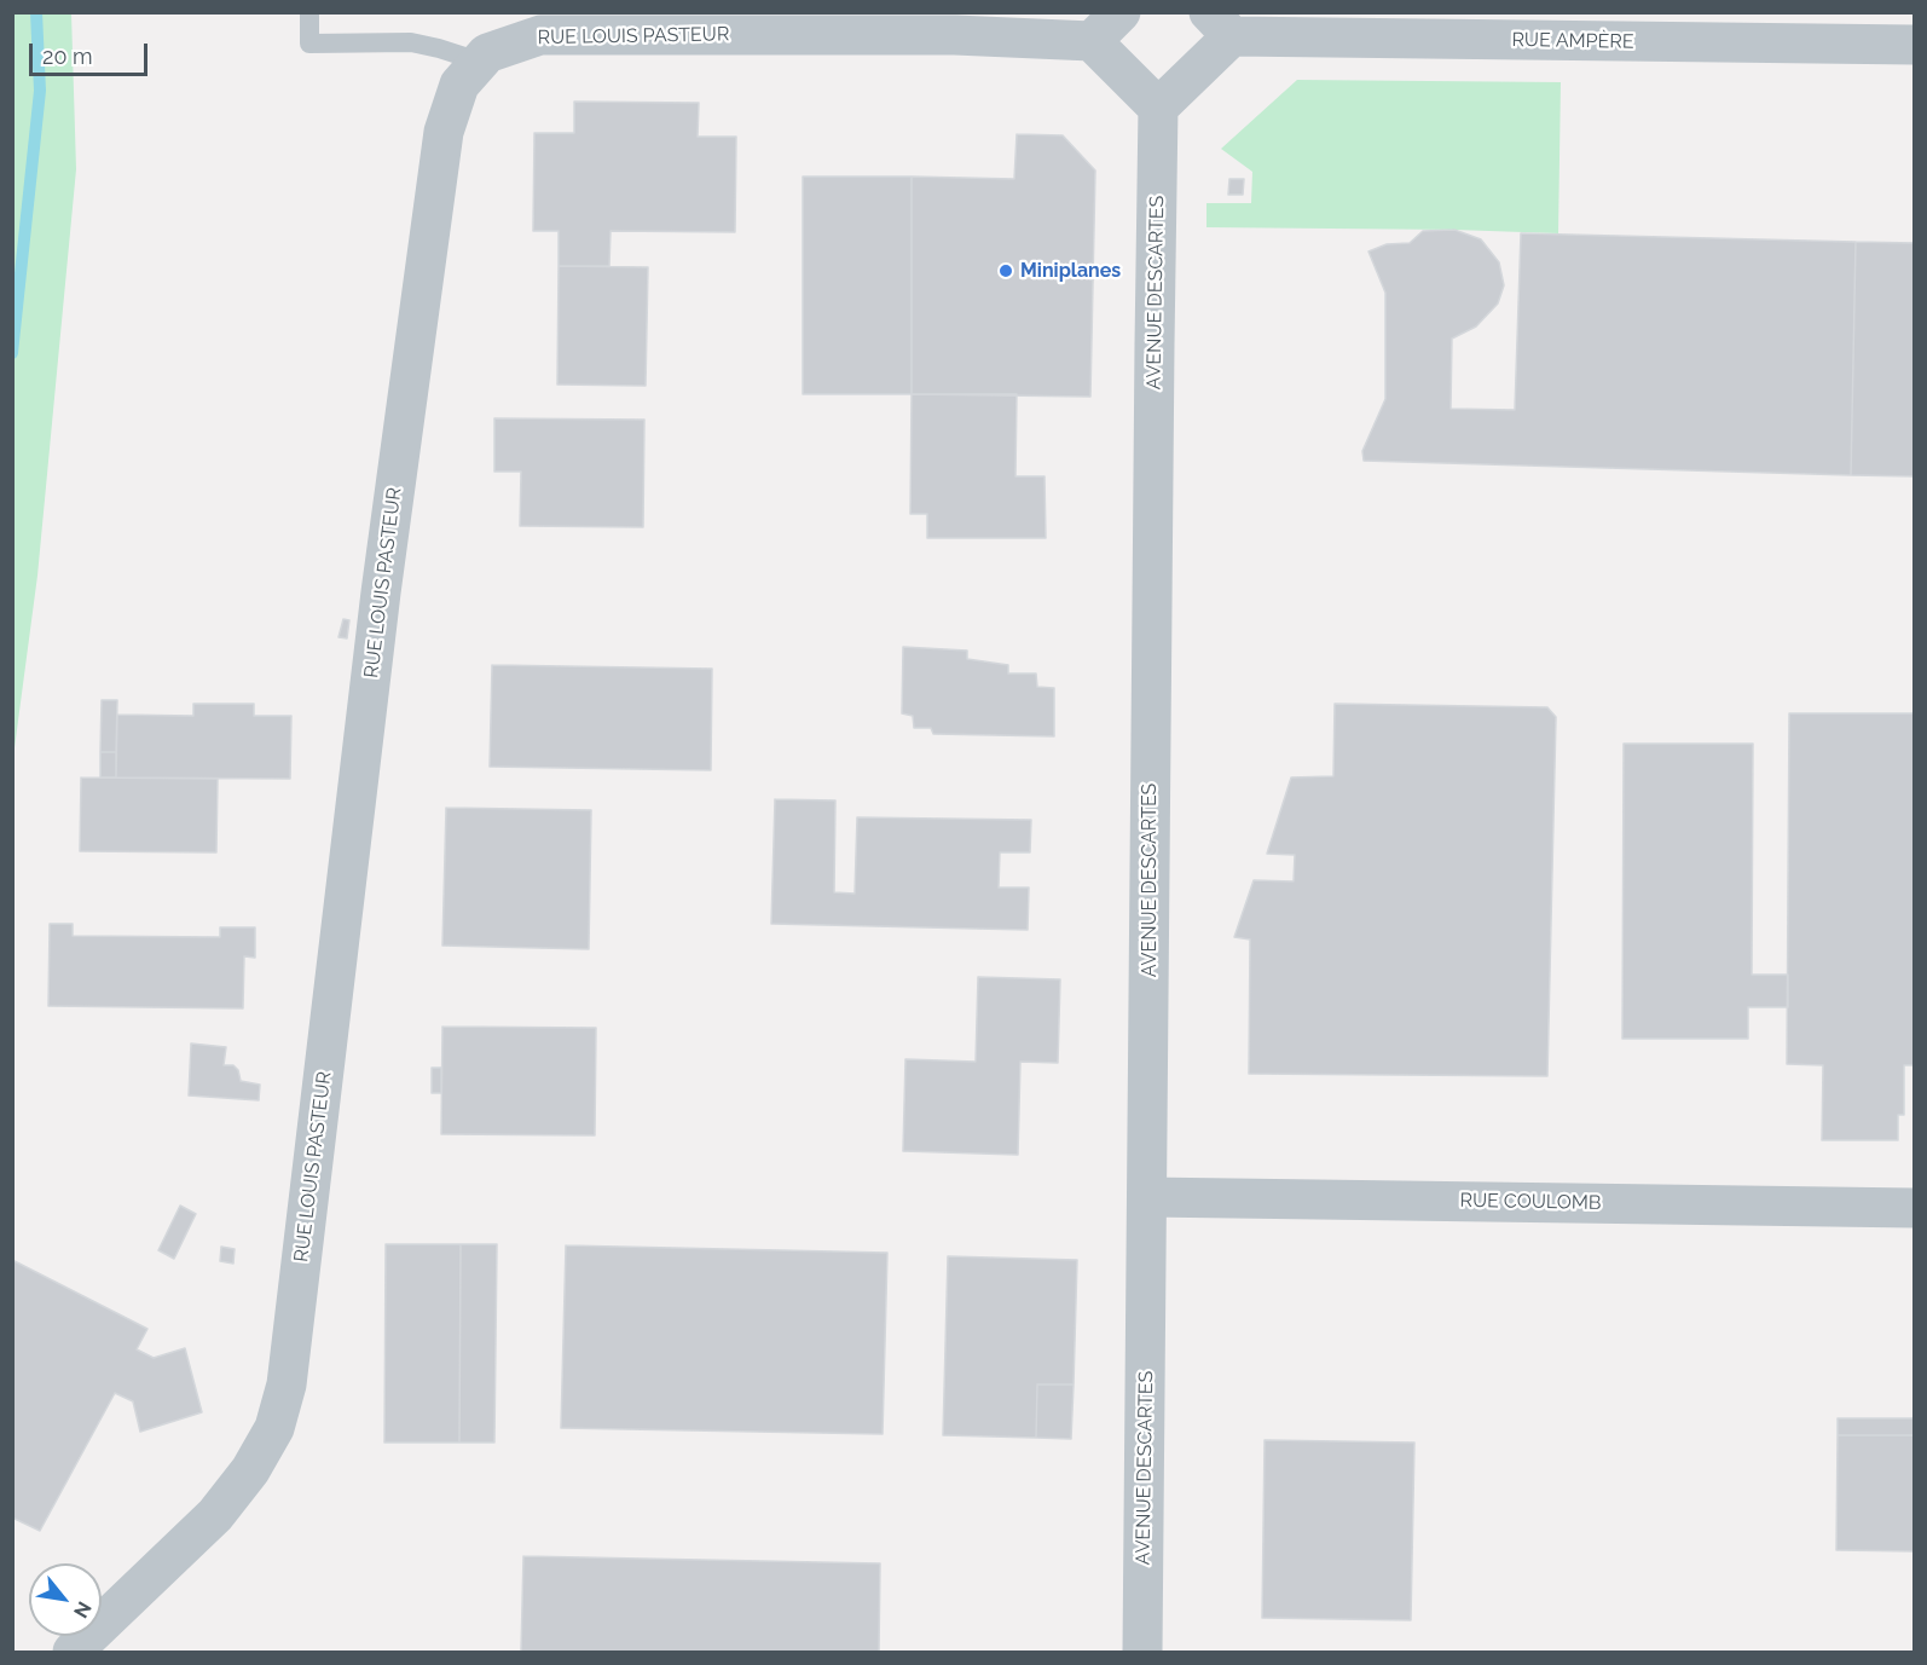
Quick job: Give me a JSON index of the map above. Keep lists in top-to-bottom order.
{
  "streets": {
    "street": [
      "RUE LOUIS PASTEUR",
      "RUE AMPÈRE",
      "AVENUE DESCARTES",
      "RUE COULOMB"
    ]
  },
  "crossings": [
    ["AVENUE DESCARTES", "RUE COULOMB"]
  ],
  "places": ["Miniplanes"],
  "scale_bar": "20 m",
  "north": "bottom right"
}
